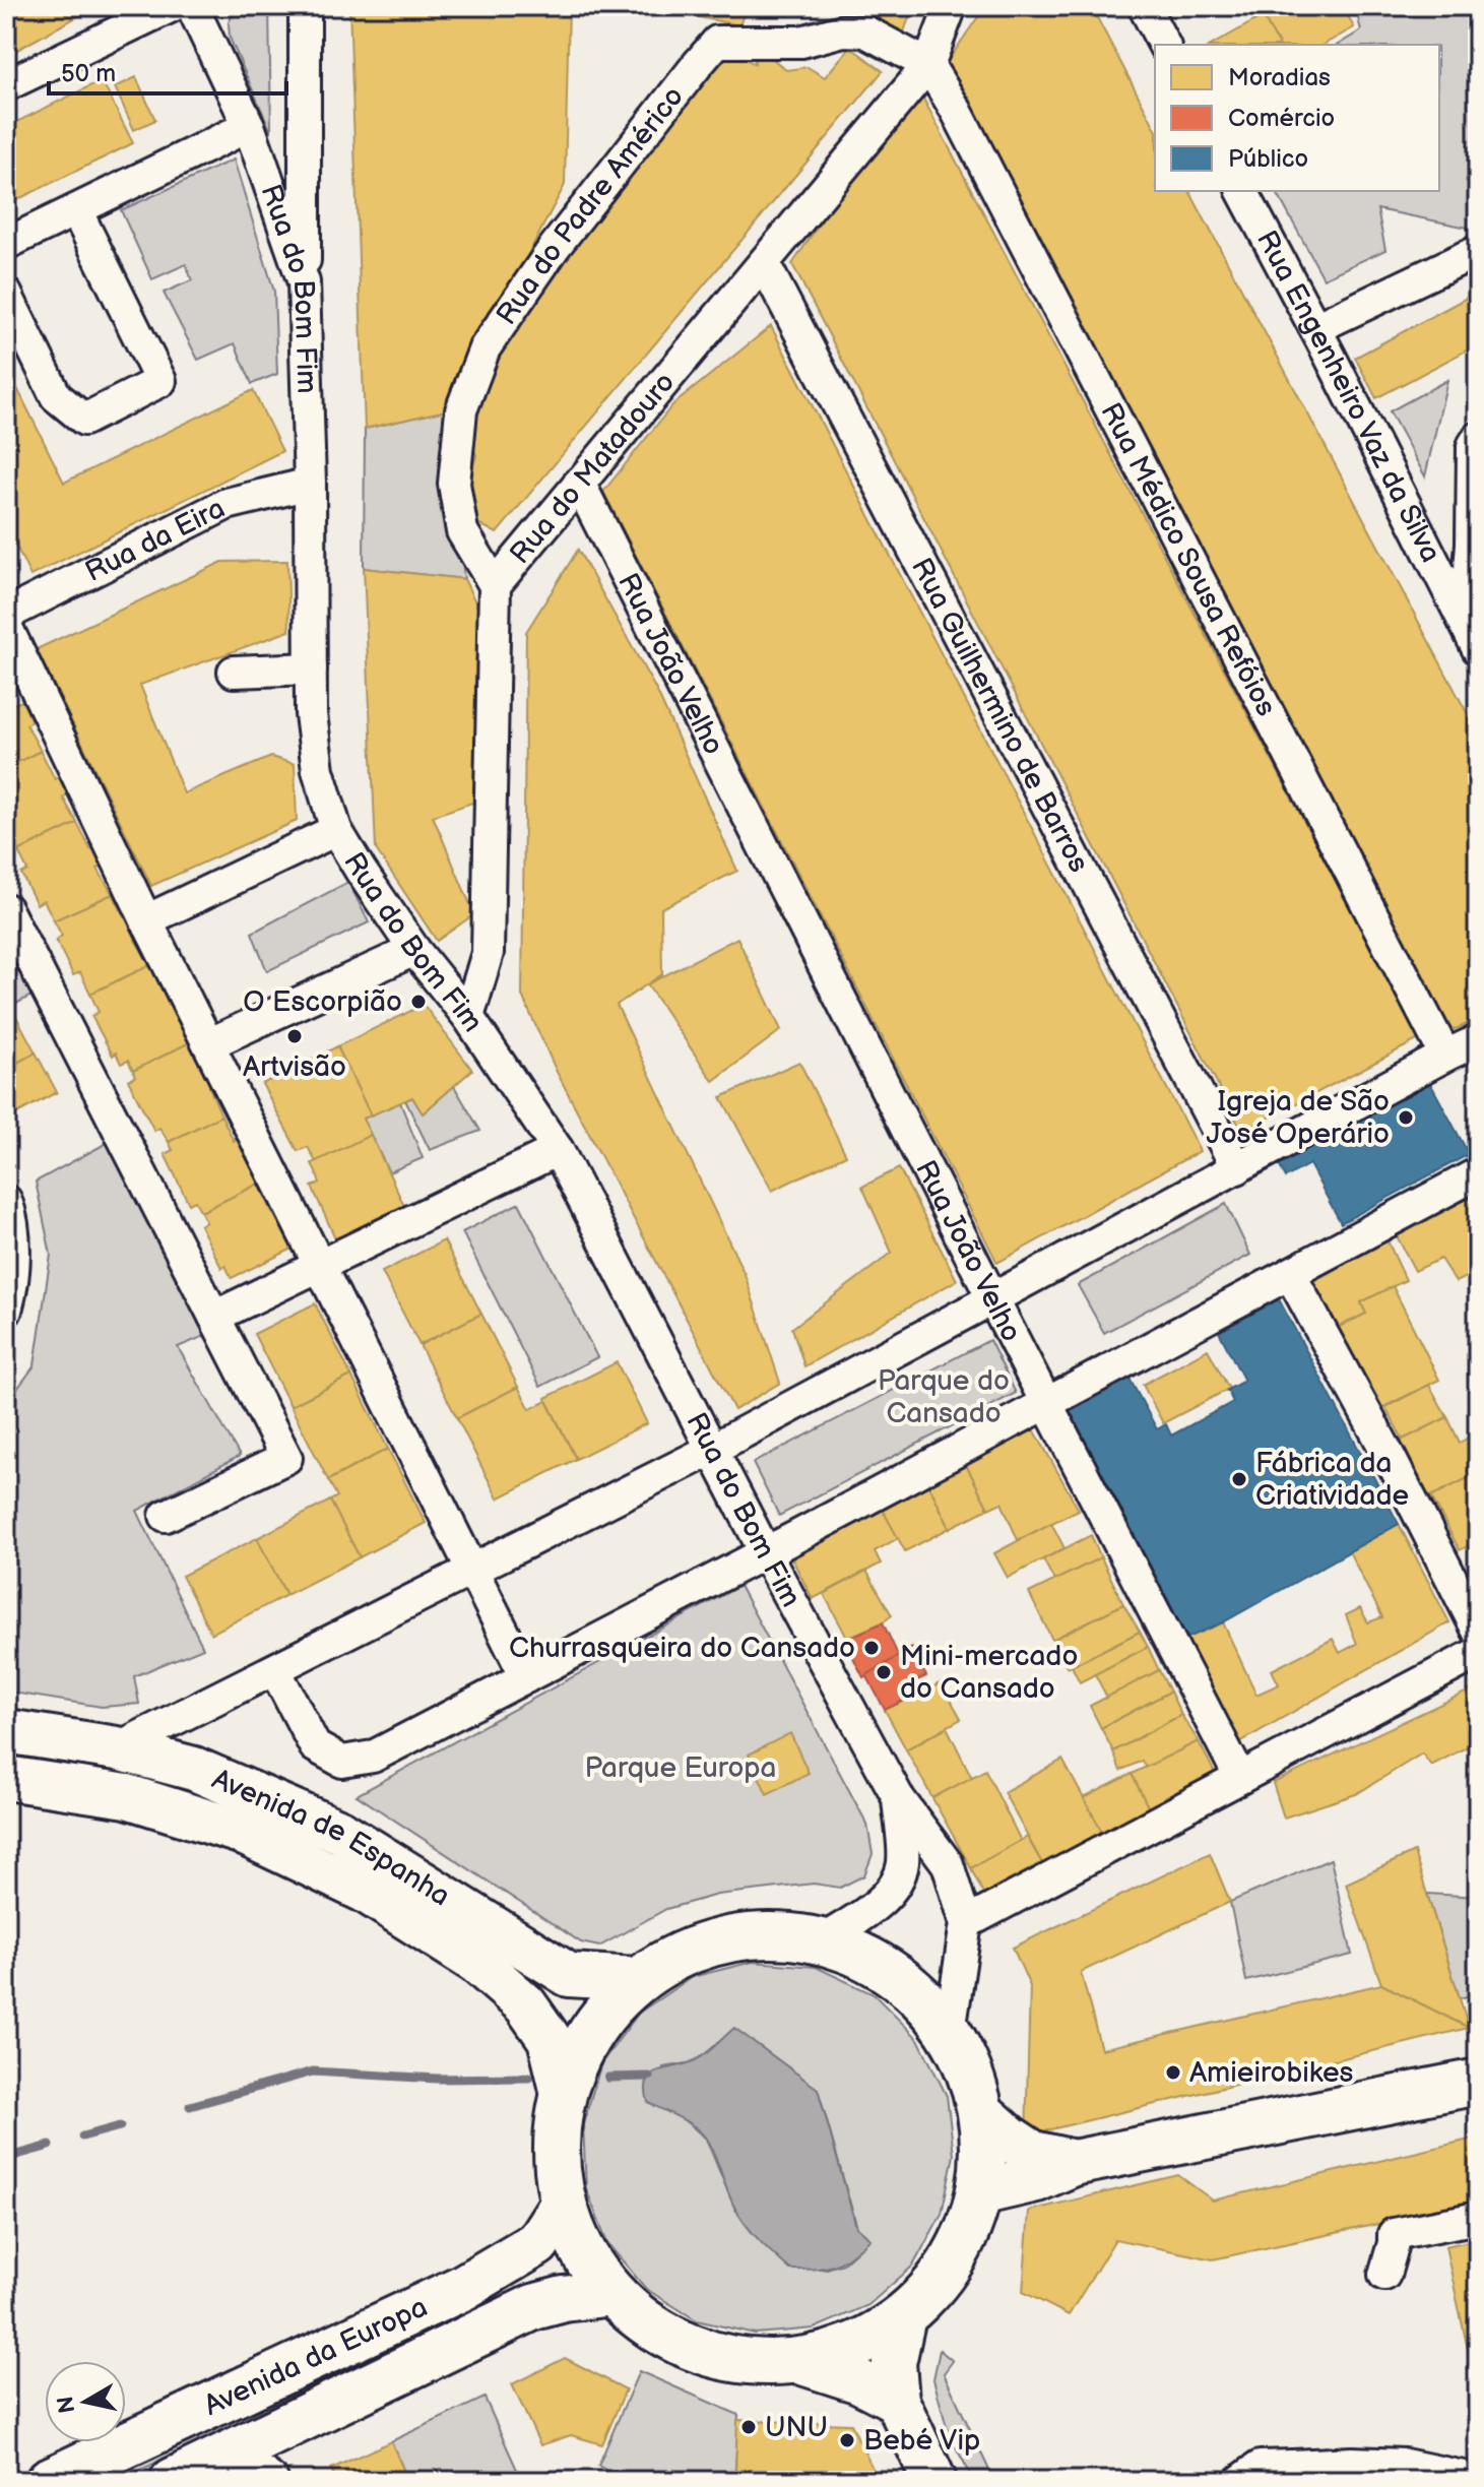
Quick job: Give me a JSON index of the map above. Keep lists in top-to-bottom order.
{
  "streets": {
    "main road": ["Avenida de Espanha", "Avenida da Europa"],
    "street": [
      "Rua do Padre Américo",
      "Rua do Bom Fim",
      "Rua Engenheiro Vaz da Silva",
      "Rua do Matadouro",
      "Rua da Eira",
      "Rua Médico Sousa Refóios",
      "Rua João Velho",
      "Rua Guilhermino de Barros"
    ]
  },
  "crossings": [
    ["Rua do Padre Américo", "Rua do Matadouro"],
    ["Rua do Padre Américo", "Rua Médico Sousa Refóios"],
    ["Rua do Bom Fim", "Rua do Matadouro"],
    ["Rua do Bom Fim", "Rua da Eira"],
    ["Rua do Matadouro", "Rua Médico Sousa Refóios"],
    ["Rua do Matadouro", "Rua João Velho"],
    ["Rua do Matadouro", "Rua Guilhermino de Barros"]
  ],
  "parks": ["Parque do Cansado", "Parque Europa"],
  "places": [
    "O Escorpião",
    "Artvisão",
    "Igreja de São José Operário",
    "Fábrica da Criatividade",
    "Churrasqueira do Cansado",
    "Mini-mercado do Cansado",
    "Amieirobikes",
    "UNU",
    "Bebé Vip"
  ],
  "legend": ["Moradias", "Comércio", "Público"],
  "scale_bar": "50 m",
  "north": "left"
}
